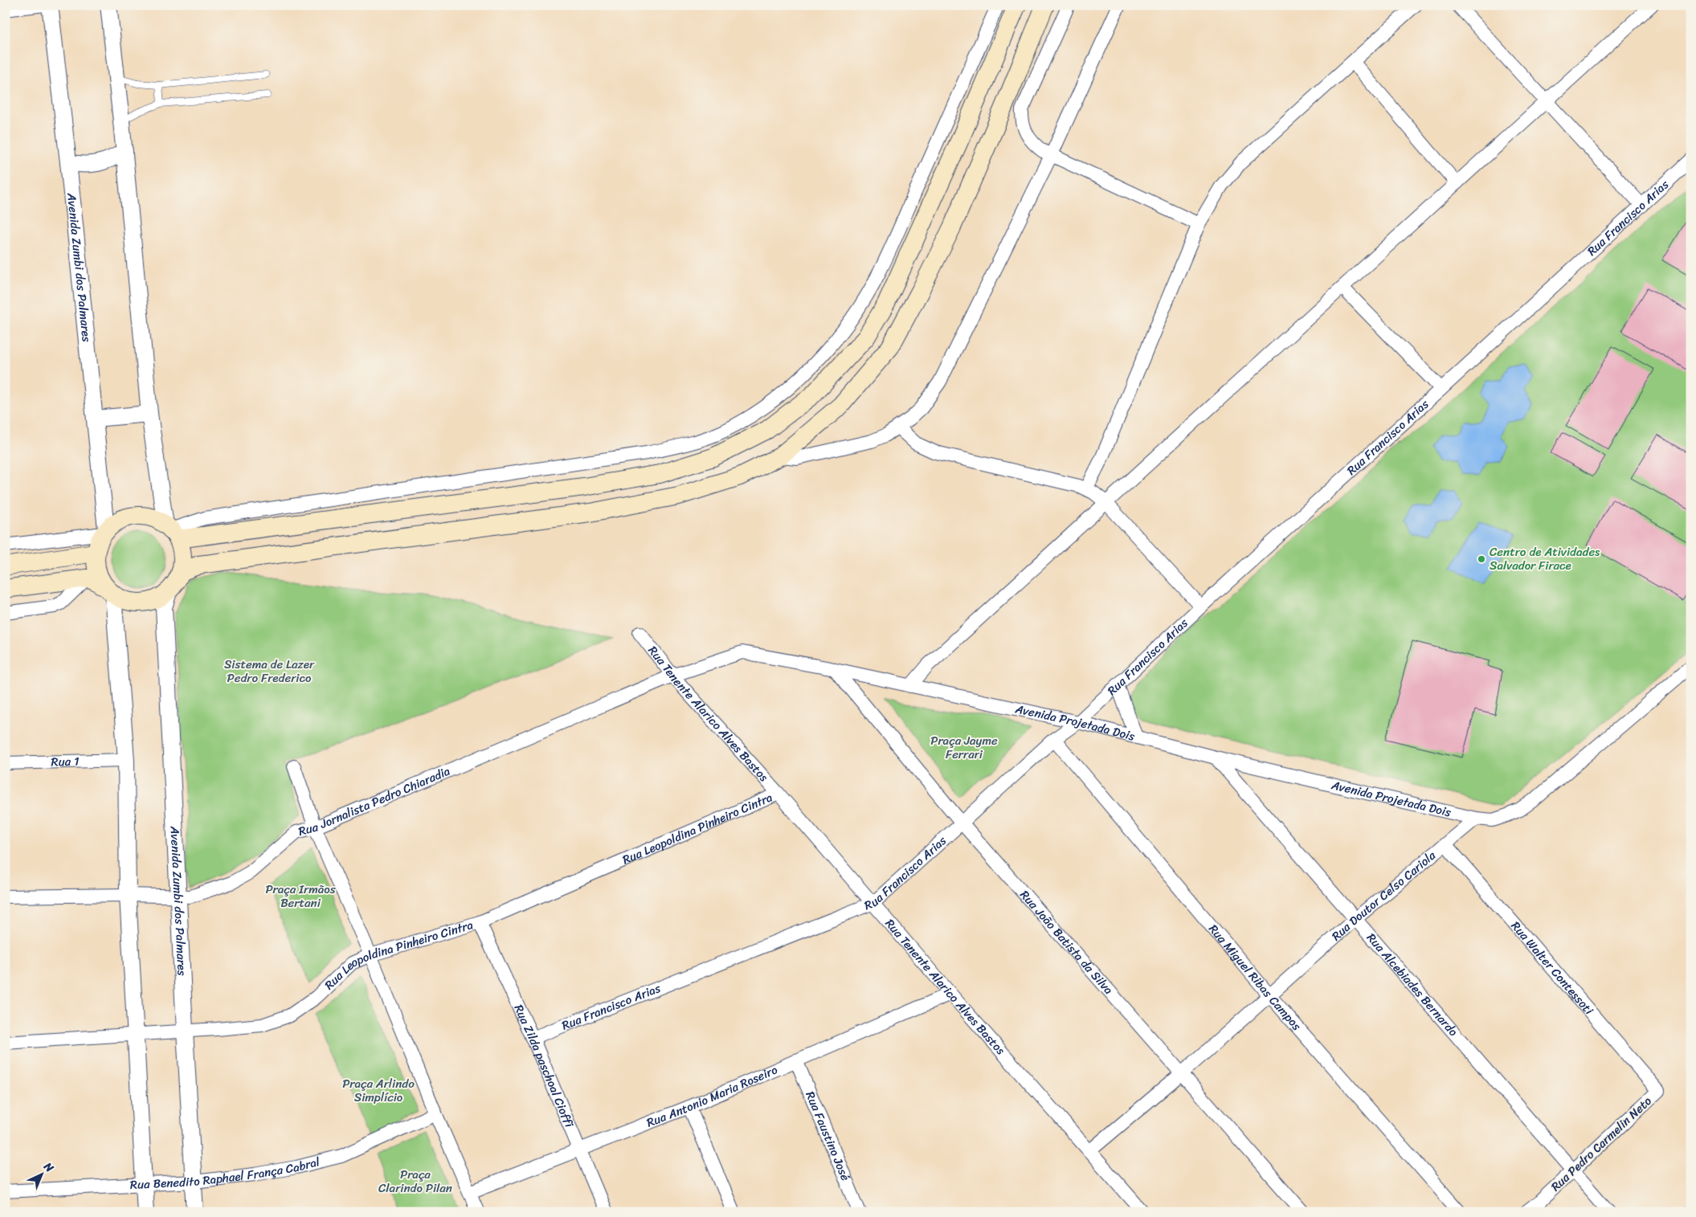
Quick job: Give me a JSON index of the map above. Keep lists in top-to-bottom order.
{
  "streets": {
    "street": [
      "Rua Francisco Arias",
      "Avenida Zumbi dos Palmares",
      "Rua Tenente Alarico Alves Bastos",
      "Avenida Projetada Dois",
      "Rua 1",
      "Rua Jornalista Pedro Chiaradia",
      "Rua Leopoldina Pinheiro Cintra",
      "Rua Doutor Celso Cariola",
      "Rua João Batista da Silva",
      "Rua Walter Contessoti",
      "Rua Miguel Ribas Campos",
      "Rua Alcebiades Bernardo",
      "Rua Zilda paschoal Cioffi",
      "Rua Antonio Maria Roseiro",
      "Rua Faustino José",
      "Rua Pedro Carmelin Neto",
      "Rua Benedito Raphael França Cabral"
    ]
  },
  "crossings": [
    ["Rua Francisco Arias", "Rua Tenente Alarico Alves Bastos"],
    ["Rua Francisco Arias", "Avenida Projetada Dois"],
    ["Rua Francisco Arias", "Rua João Batista da Silva"],
    ["Rua Francisco Arias", "Rua Miguel Ribas Campos"],
    ["Rua Francisco Arias", "Rua Zilda paschoal Cioffi"],
    ["Avenida Zumbi dos Palmares", "Rua Jornalista Pedro Chiaradia"],
    ["Avenida Zumbi dos Palmares", "Rua Leopoldina Pinheiro Cintra"],
    ["Avenida Zumbi dos Palmares", "Rua Benedito Raphael França Cabral"],
    ["Rua Tenente Alarico Alves Bastos", "Avenida Projetada Dois"],
    ["Rua Tenente Alarico Alves Bastos", "Rua Jornalista Pedro Chiaradia"],
    ["Rua Tenente Alarico Alves Bastos", "Rua Leopoldina Pinheiro Cintra"],
    ["Rua Tenente Alarico Alves Bastos", "Rua Doutor Celso Cariola"],
    ["Rua Tenente Alarico Alves Bastos", "Rua Antonio Maria Roseiro"],
    ["Avenida Projetada Dois", "Rua Jornalista Pedro Chiaradia"],
    ["Avenida Projetada Dois", "Rua Doutor Celso Cariola"],
    ["Avenida Projetada Dois", "Rua João Batista da Silva"],
    ["Avenida Projetada Dois", "Rua Alcebiades Bernardo"],
    ["Rua Leopoldina Pinheiro Cintra", "Rua Zilda paschoal Cioffi"],
    ["Rua Doutor Celso Cariola", "Rua João Batista da Silva"],
    ["Rua Doutor Celso Cariola", "Rua Walter Contessoti"],
    ["Rua Doutor Celso Cariola", "Rua Miguel Ribas Campos"],
    ["Rua Doutor Celso Cariola", "Rua Alcebiades Bernardo"],
    ["Rua Walter Contessoti", "Rua Pedro Carmelin Neto"],
    ["Rua Alcebiades Bernardo", "Rua Pedro Carmelin Neto"],
    ["Rua Zilda paschoal Cioffi", "Rua Antonio Maria Roseiro"],
    ["Rua Antonio Maria Roseiro", "Rua Faustino José"]
  ],
  "parks": [
    "Sistema de Lazer Pedro Frederico",
    "Praça Jayme Ferrari",
    "Praça Irmãos Bertani",
    "Praça Arlindo Simplício",
    "Praça Clarindo Pilan"
  ],
  "places": ["Centro de Atividades Salvador Firace"],
  "north": "top right"
}
